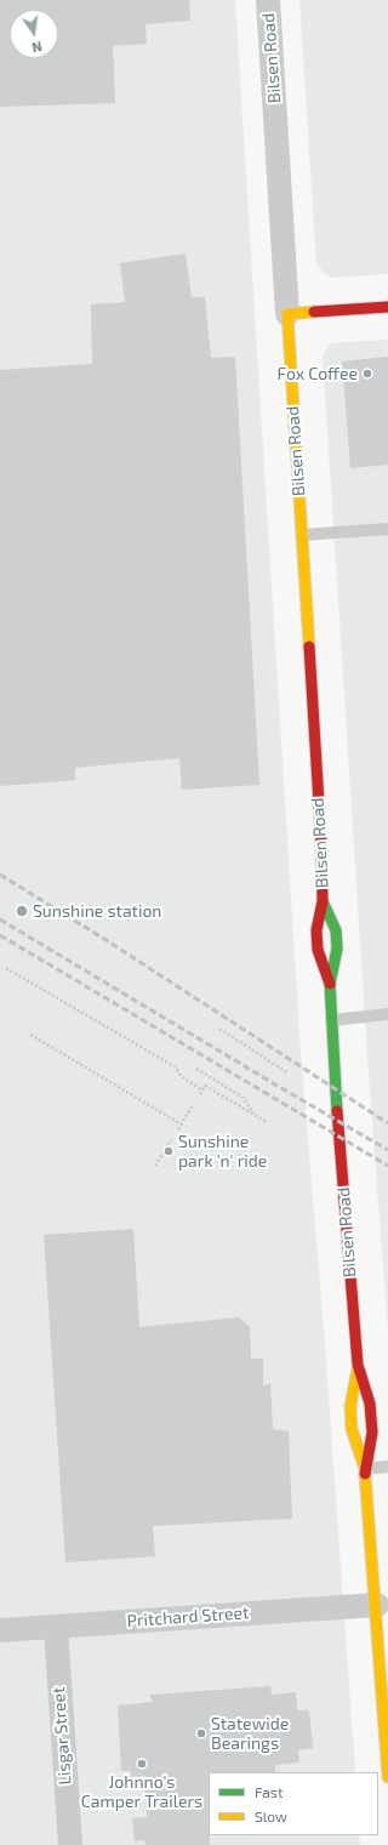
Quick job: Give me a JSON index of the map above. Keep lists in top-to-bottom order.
{
  "streets": {
    "street": ["Bilsen Road", "Pritchard Street", "Lisgar Street"]
  },
  "crossings": [
    ["Bilsen Road", "Pritchard Street"],
    ["Pritchard Street", "Lisgar Street"]
  ],
  "places": [
    "Fox Coffee",
    "Sunshine station",
    "Sunshine park 'n' ride",
    "Statewide Bearings",
    "Johnno's Camper Trailers"
  ],
  "legend": ["Fast", "Slow"],
  "north": "bottom"
}
